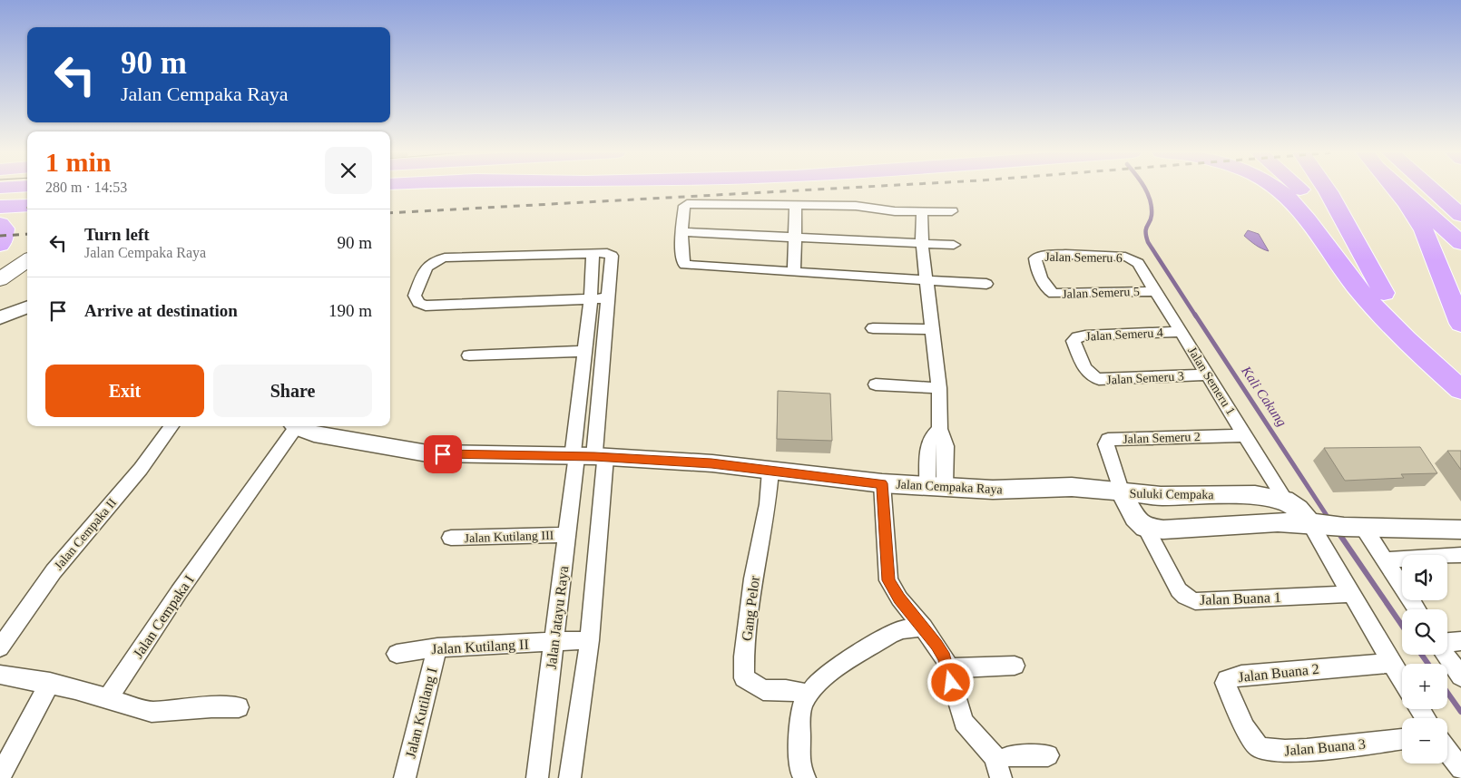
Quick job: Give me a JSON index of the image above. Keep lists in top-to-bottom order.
{
  "streets": {
    "street": [
      "Jalan Semeru 6",
      "Jalan Semeru 5",
      "Jalan Semeru 4",
      "Jalan Semeru 3",
      "Jalan Semeru 1",
      "Jalan Semeru 2",
      "Jalan Cempaka Raya",
      "Suluki Cempaka",
      "Jalan Cempaka II",
      "Jalan Kutilang III",
      "Jalan Buana 1",
      "Gang Pelor",
      "Jalan Cempaka I",
      "Jalan Jatayu Raya",
      "Jalan Kutilang II",
      "Jalan Buana 2",
      "Jalan Kutilang I",
      "Jalan Buana 3"
    ]
  },
  "crossings": [
    ["Jalan Semeru 6", "Jalan Semeru 5"],
    ["Jalan Semeru 6", "Jalan Semeru 1"],
    ["Jalan Semeru 5", "Jalan Semeru 1"],
    ["Jalan Semeru 4", "Jalan Semeru 3"],
    ["Jalan Semeru 4", "Jalan Semeru 1"],
    ["Jalan Semeru 3", "Jalan Semeru 1"],
    ["Jalan Semeru 1", "Jalan Semeru 2"],
    ["Jalan Semeru 1", "Suluki Cempaka"],
    ["Jalan Semeru 2", "Jalan Cempaka Raya"],
    ["Jalan Semeru 2", "Suluki Cempaka"],
    ["Jalan Cempaka Raya", "Suluki Cempaka"],
    ["Jalan Cempaka Raya", "Gang Pelor"],
    ["Jalan Cempaka Raya", "Jalan Jatayu Raya"],
    ["Suluki Cempaka", "Jalan Buana 1"],
    ["Jalan Kutilang III", "Jalan Jatayu Raya"],
    ["Jalan Jatayu Raya", "Jalan Kutilang II"],
    ["Jalan Kutilang II", "Jalan Kutilang I"],
    ["Jalan Buana 2", "Jalan Buana 3"]
  ],
  "water": ["Kali Cakung"],
  "page": {
    "turn": ["90 m", "Jalan Cempaka Raya"],
    "heading": ["1 min", "280 m · 14:53"],
    "list": [
      {
        "name": "Turn left",
        "note": "Jalan Cempaka Raya",
        "value": "90 m"
      },
      {
        "name": "Arrive at destination",
        "value": "190 m"
      }
    ],
    "buttons": ["Exit", "Share"],
    "map_buttons": ["+", "−"]
  }
}
